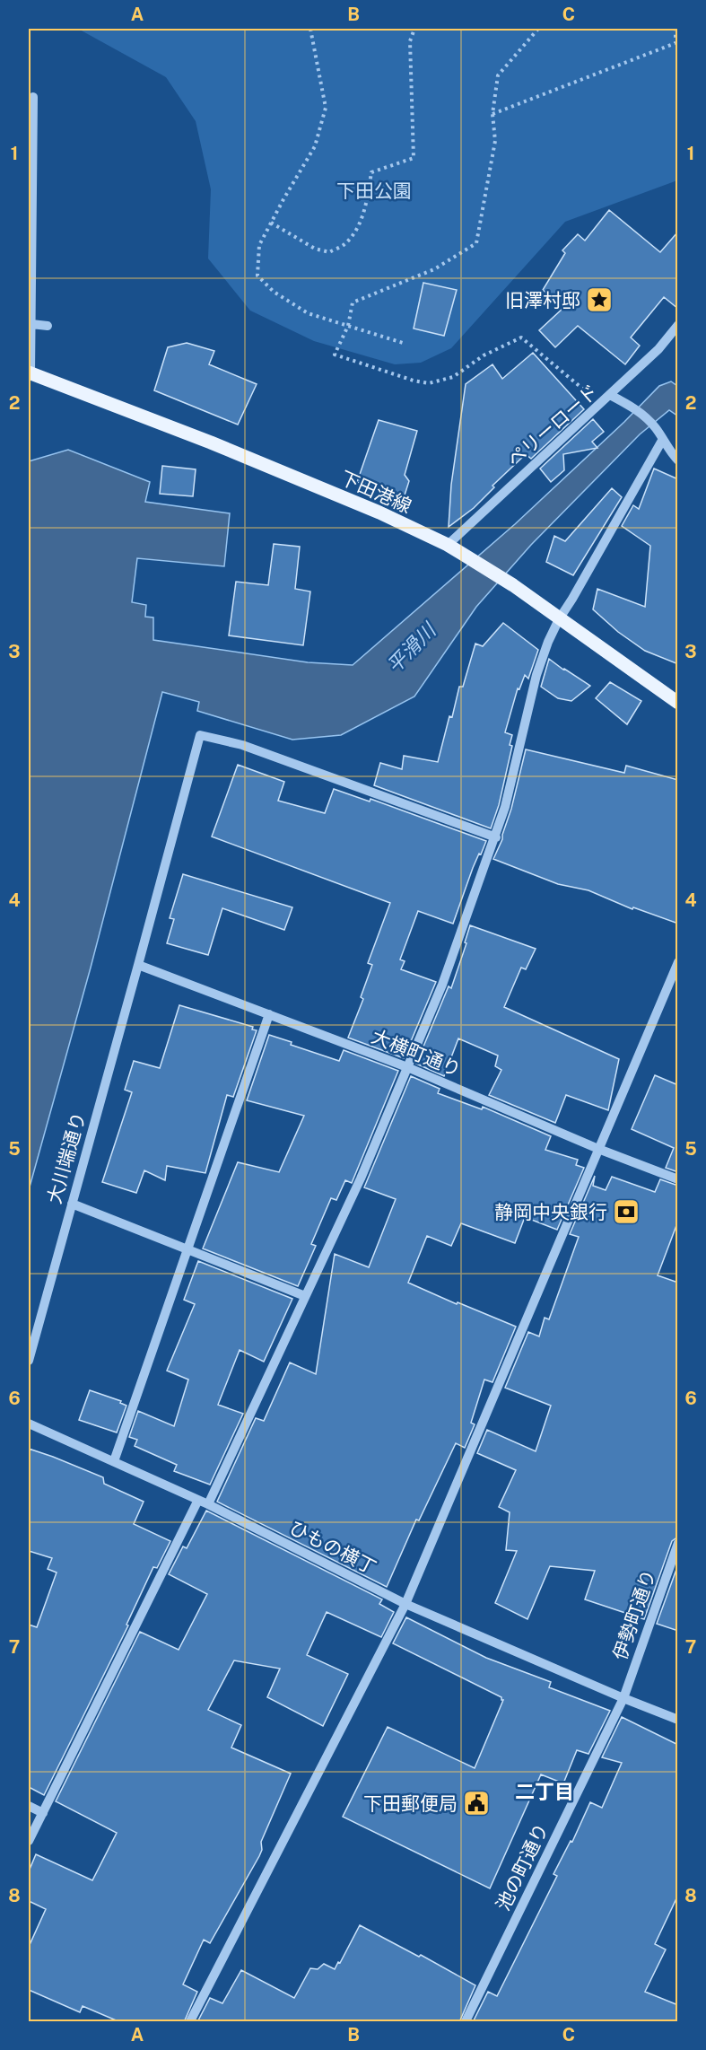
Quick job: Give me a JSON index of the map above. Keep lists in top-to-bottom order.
{
  "streets": {
    "main road": ["下田港線"],
    "street": [
      "ペリーロード",
      "大横町通り",
      "大川端通り",
      "ひもの横丁",
      "伊勢町通り",
      "池の町通り"
    ]
  },
  "crossings": [
    ["ペリーロード", "下田港線"],
    ["大横町通り", "大川端通り"],
    ["ひもの横丁", "伊勢町通り"],
    ["ひもの横丁", "池の町通り"],
    ["伊勢町通り", "池の町通り"]
  ],
  "districts": ["二丁目"],
  "water": ["平滑川"],
  "parks": ["下田公園"],
  "places": {
    "place": ["旧澤村邸"],
    "bank": ["静岡中央銀行"],
    "public building": ["下田郵便局"]
  },
  "grid": {
    "columns": ["A", "B", "C"],
    "rows": [
      "1",
      "2",
      "3",
      "4",
      "5",
      "6",
      "7",
      "8"
    ]
  }
}
